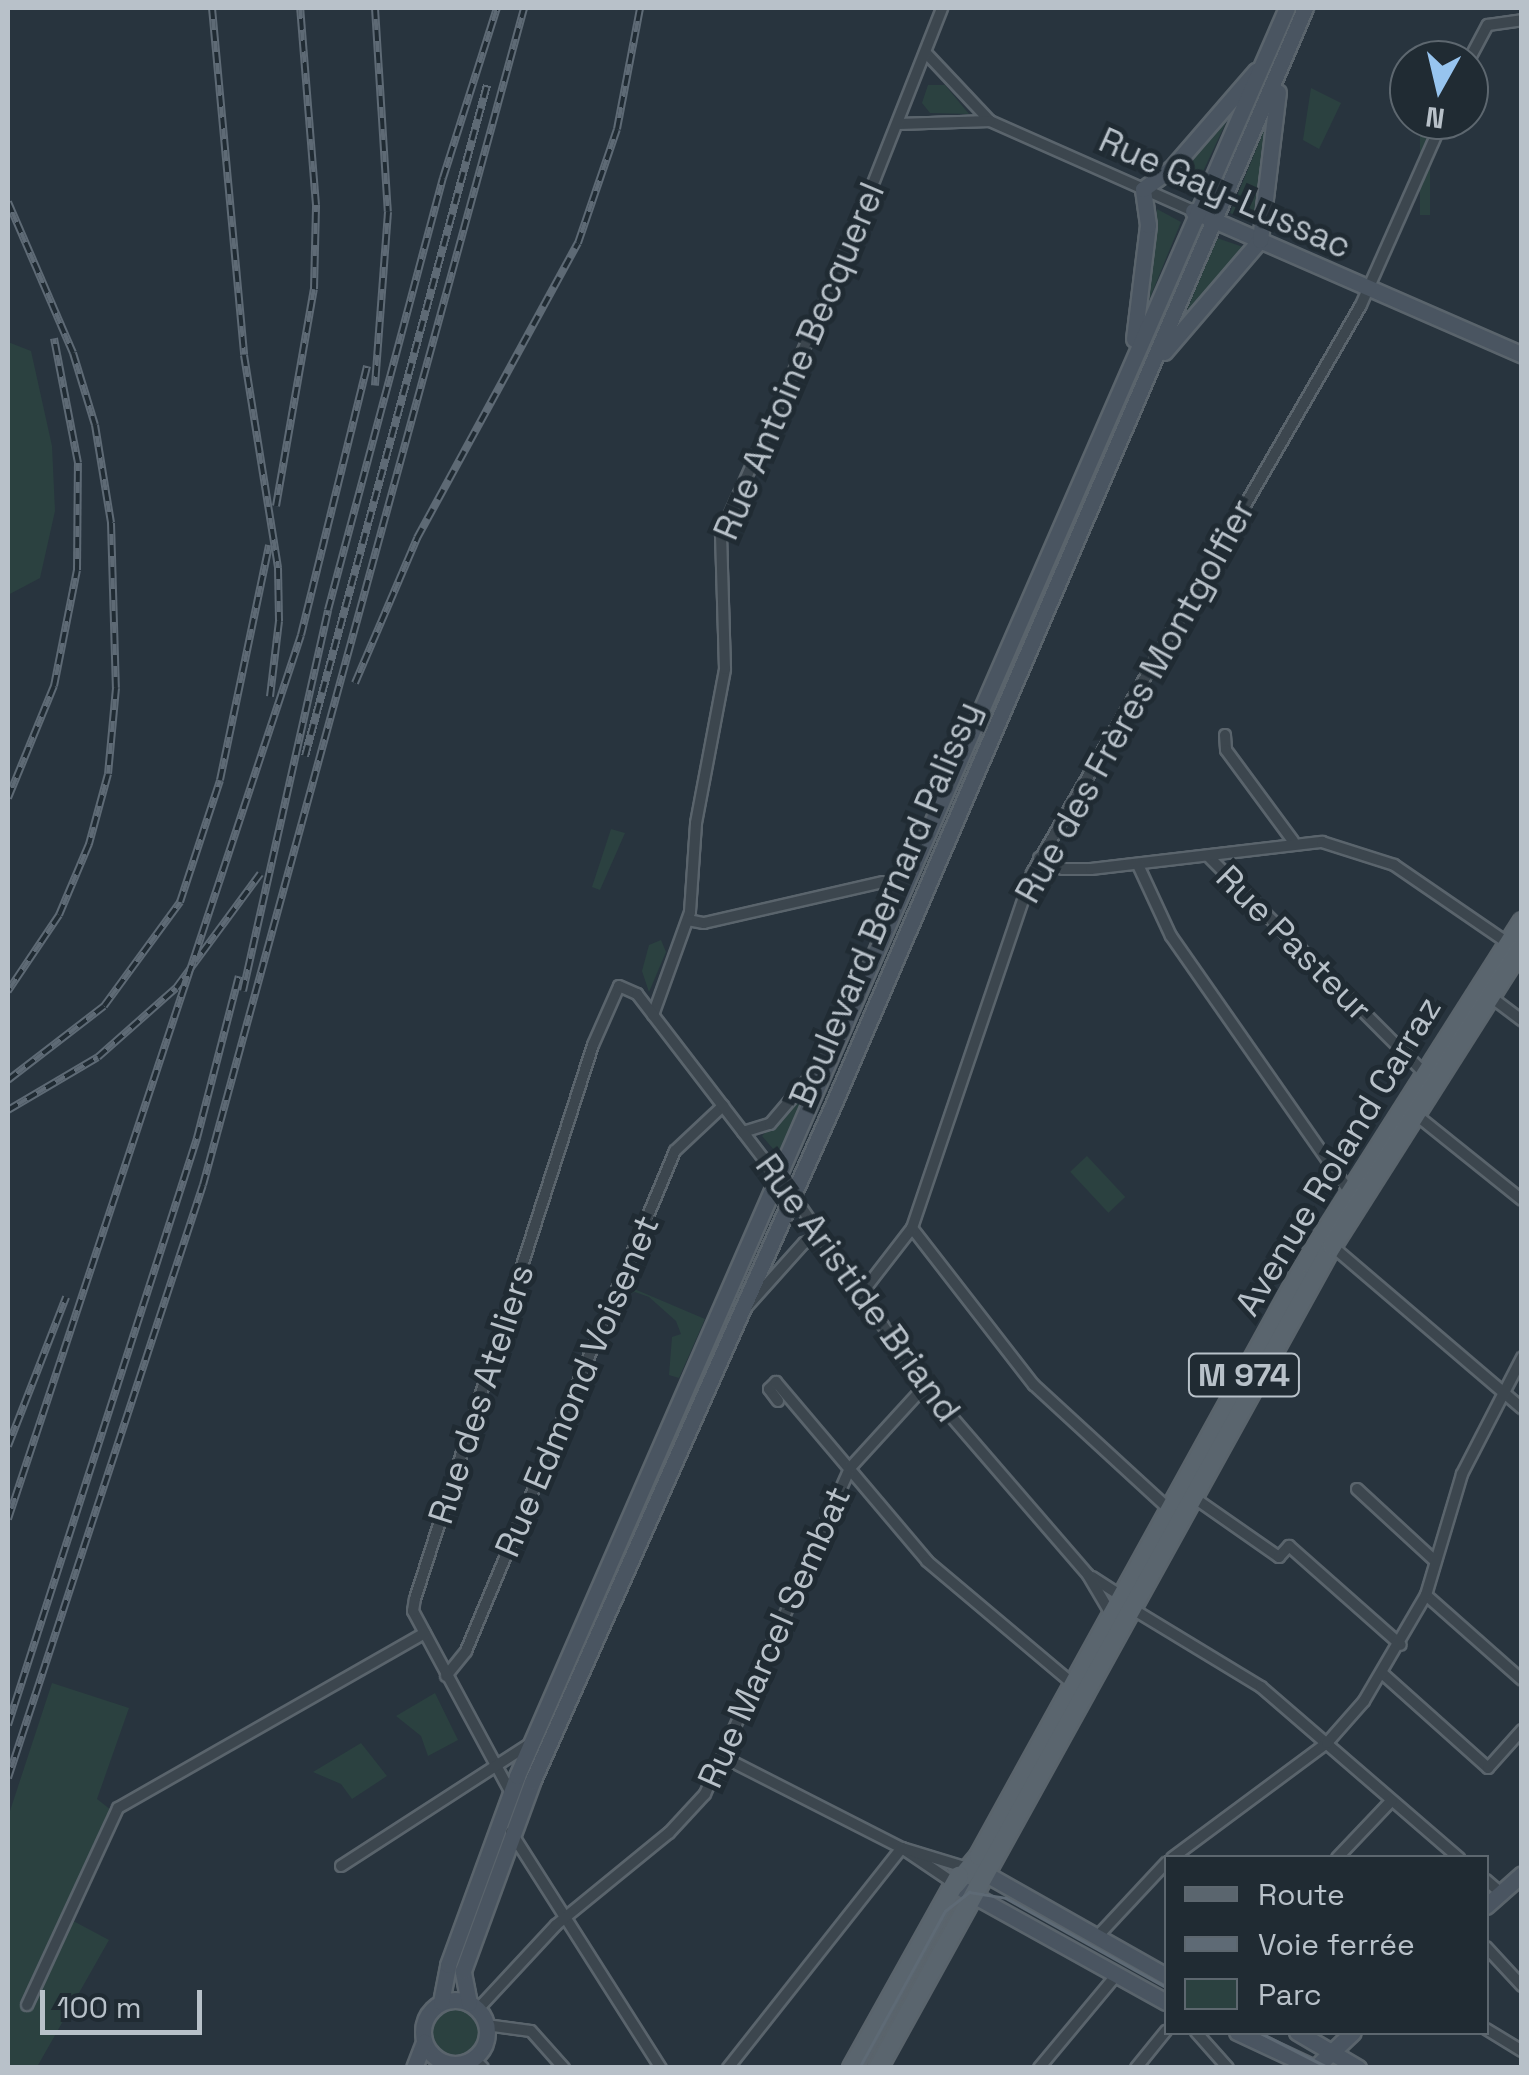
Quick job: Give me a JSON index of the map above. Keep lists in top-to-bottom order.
{
  "streets": {
    "main road": [
      "Rue Gay-Lussac",
      "Boulevard Bernard Palissy",
      "Avenue Roland Carraz",
      "M 974"
    ],
    "street": [
      "Rue Antoine Becquerel",
      "Rue des Frères Montgolfier",
      "Rue Pasteur",
      "Rue Aristide Briand",
      "Rue Edmond Voisenet",
      "Rue des Ateliers",
      "Rue Marcel Sembat"
    ]
  },
  "crossings": [
    ["Rue Gay-Lussac", "Rue Antoine Becquerel"],
    ["Rue Gay-Lussac", "Rue des Frères Montgolfier"],
    ["Rue Gay-Lussac", "Boulevard Bernard Palissy"],
    ["Rue Antoine Becquerel", "Rue Aristide Briand"],
    ["Rue des Frères Montgolfier", "Rue Aristide Briand"],
    ["Boulevard Bernard Palissy", "Rue Aristide Briand"],
    ["Boulevard Bernard Palissy", "Rue des Ateliers"],
    ["Rue Pasteur", "Avenue Roland Carraz"],
    ["Avenue Roland Carraz", "Rue Aristide Briand"],
    ["Avenue Roland Carraz", "M 974"],
    ["Rue Aristide Briand", "Rue Edmond Voisenet"],
    ["Rue Aristide Briand", "Rue des Ateliers"],
    ["Rue Aristide Briand", "Rue Marcel Sembat"],
    ["Rue Edmond Voisenet", "Rue des Ateliers"],
    ["Rue des Ateliers", "Rue Marcel Sembat"]
  ],
  "legend": ["Route", "Voie ferrée", "Parc"],
  "scale_bar": "100 m",
  "north": "bottom"
}
